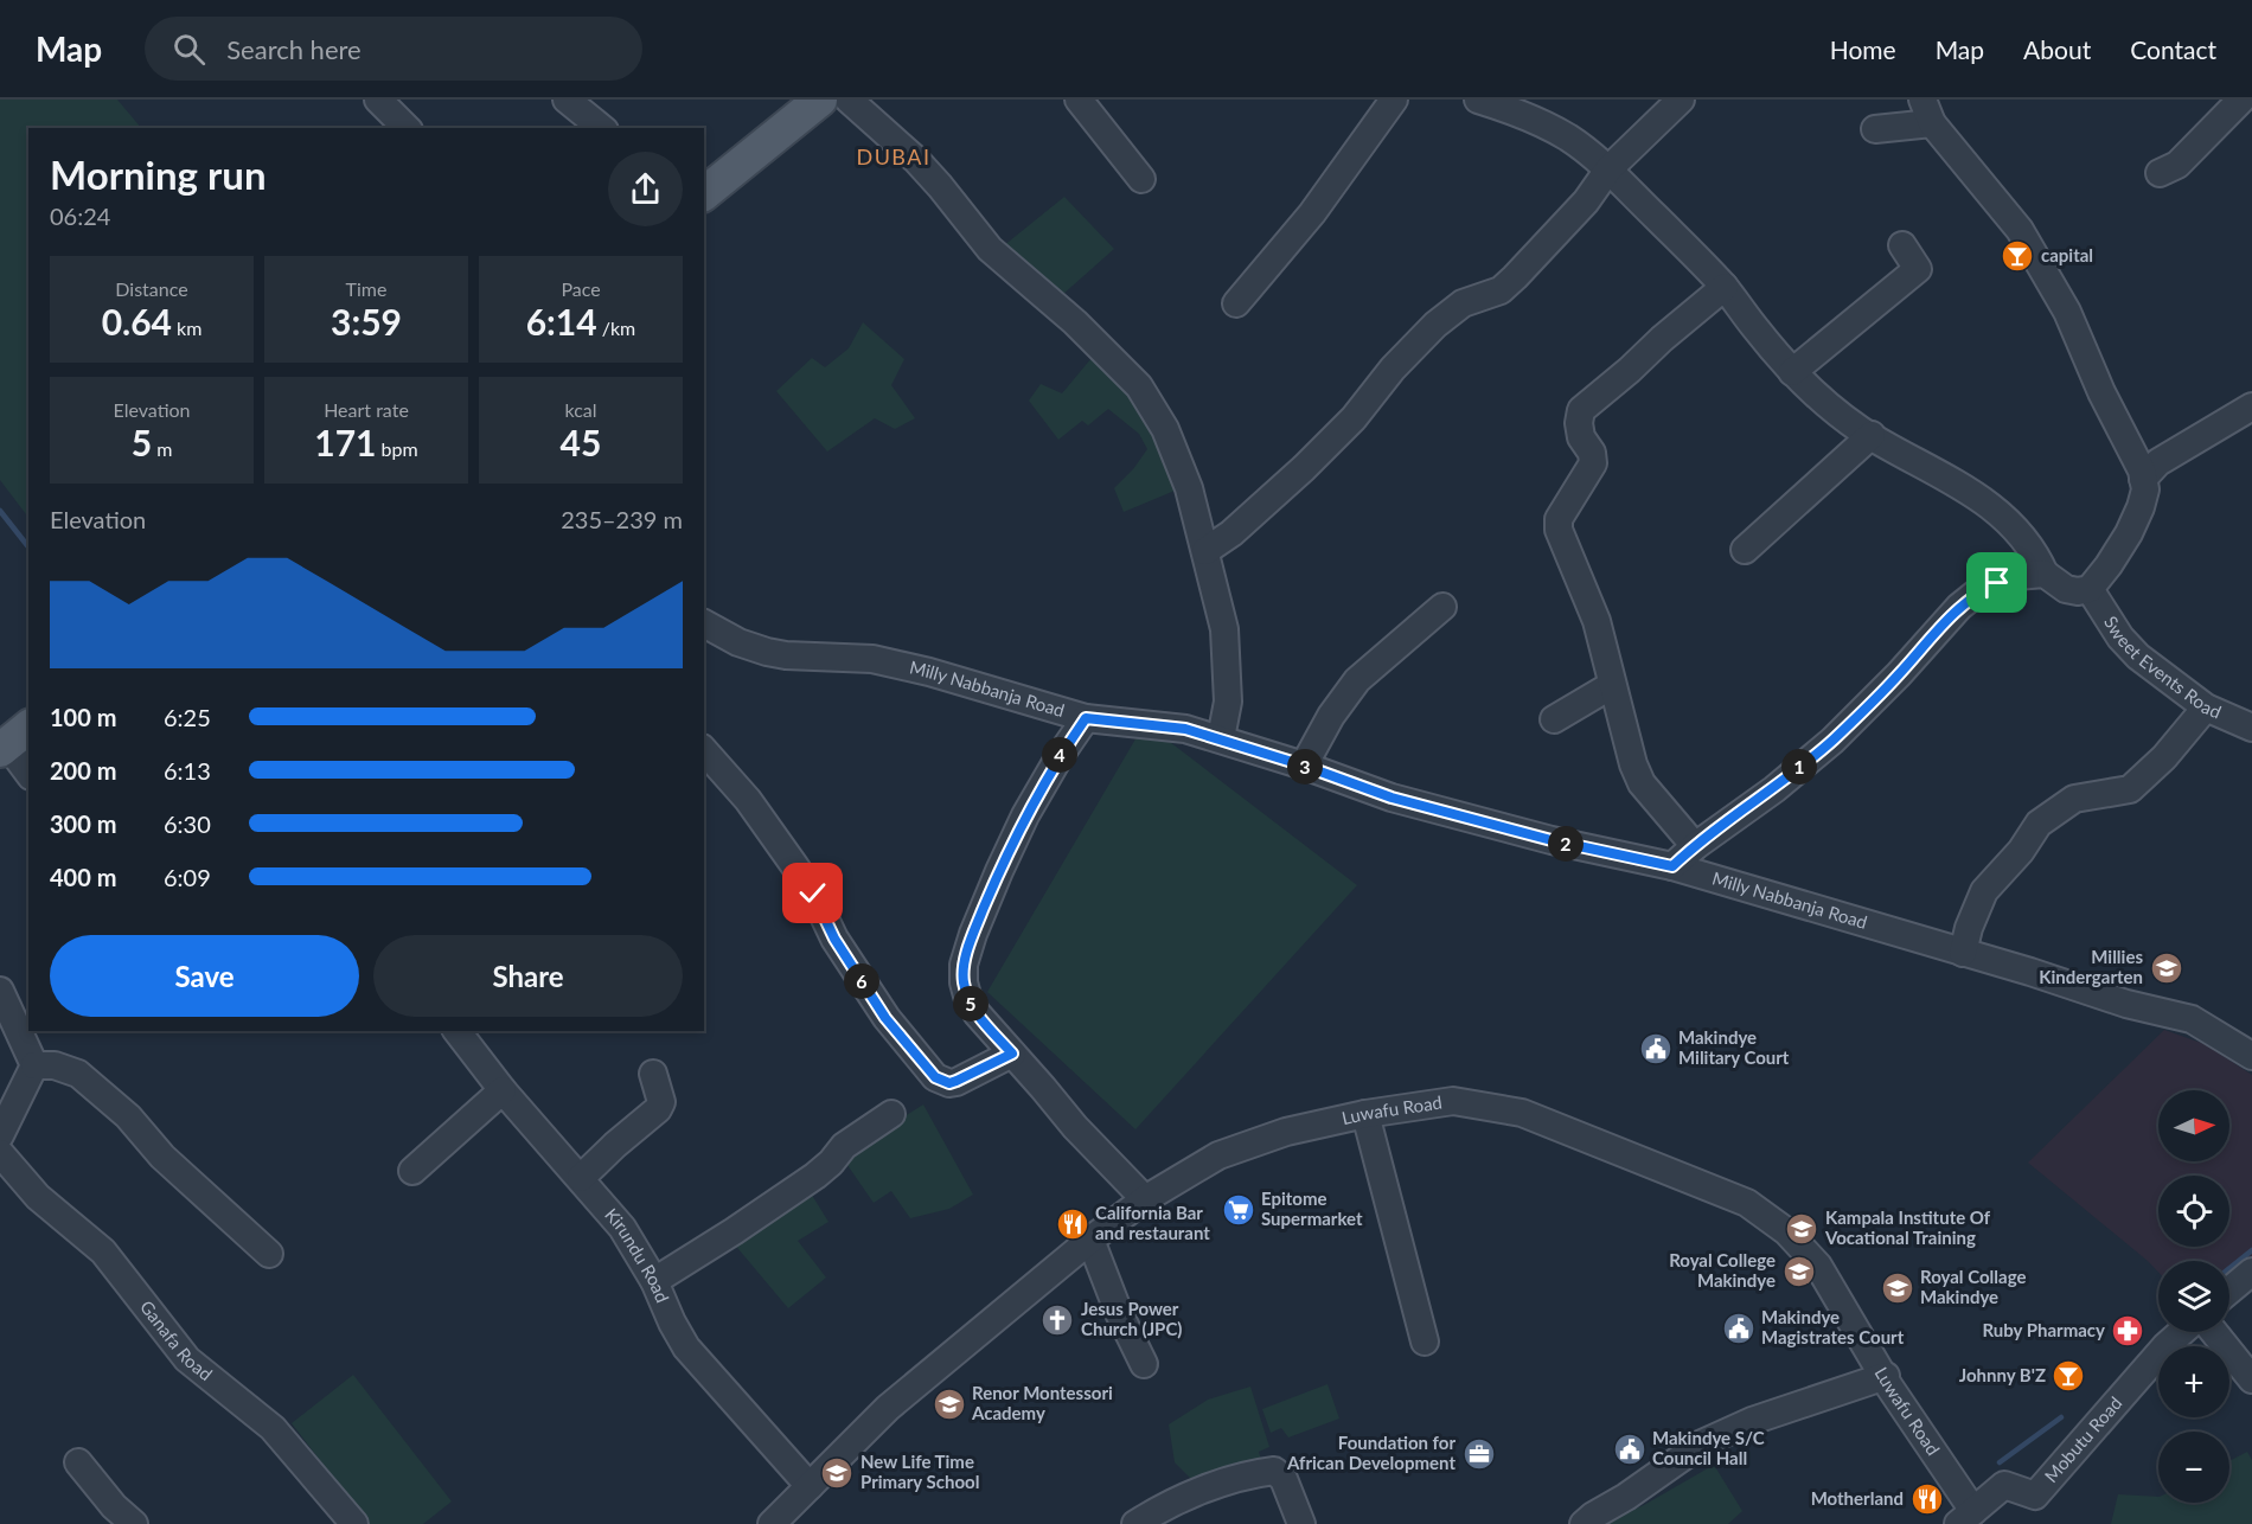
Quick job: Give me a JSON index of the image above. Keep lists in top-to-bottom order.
{
  "streets": {
    "street": [
      "Sweet Events Road",
      "Milly Nabbanja Road",
      "Luwafu Road",
      "Kirundu Road",
      "Ganafa Road",
      "Mobutu Road"
    ]
  },
  "crossings": [
    ["Luwafu Road", "Kirundu Road"],
    ["Luwafu Road", "Mobutu Road"]
  ],
  "districts": ["DUBAI"],
  "places": {
    "bar": ["capital", "Johnny B'Z"],
    "school or university": [
      "Millies Kindergarten",
      "Kampala Institute Of Vocational Training",
      "Royal College Makindye",
      "Royal Collage Makindye",
      "Renor Montessori Academy",
      "New Life Time Primary School"
    ],
    "public building": ["Makindye Military Court", "Makindye Magistrates Court", "Makindye S/C Council Hall"],
    "supermarket": ["Epitome Supermarket"],
    "restaurant": ["California Bar and restaurant", "Motherland"],
    "church": ["Jesus Power Church (JPC)"],
    "pharmacy": ["Ruby Pharmacy"],
    "office": ["Foundation for African Development"]
  },
  "north": "right",
  "page": {
    "header": "Map",
    "search": "Search here",
    "nav": [
      "Home",
      "Map",
      "About",
      "Contact"
    ],
    "heading": ["Morning run", "06:24"],
    "stats": [
      ["Distance", "0.64 km"],
      ["Time", "3:59"],
      ["Pace", "6:14 /km"],
      ["Elevation", "5 m"],
      ["Heart rate", "171 bpm"],
      ["kcal", "45"]
    ],
    "chart": ["Elevation", "235–239 m"],
    "list": [
      {
        "name": "100 m",
        "note": "6:25"
      },
      {
        "name": "200 m",
        "note": "6:13"
      },
      {
        "name": "300 m",
        "note": "6:30"
      },
      {
        "name": "400 m",
        "note": "6:09"
      }
    ],
    "pins": [
      "4",
      "1",
      "3",
      "2",
      "6",
      "5"
    ],
    "buttons": ["Save", "Share"],
    "map_buttons": ["+", "−"]
  }
}
